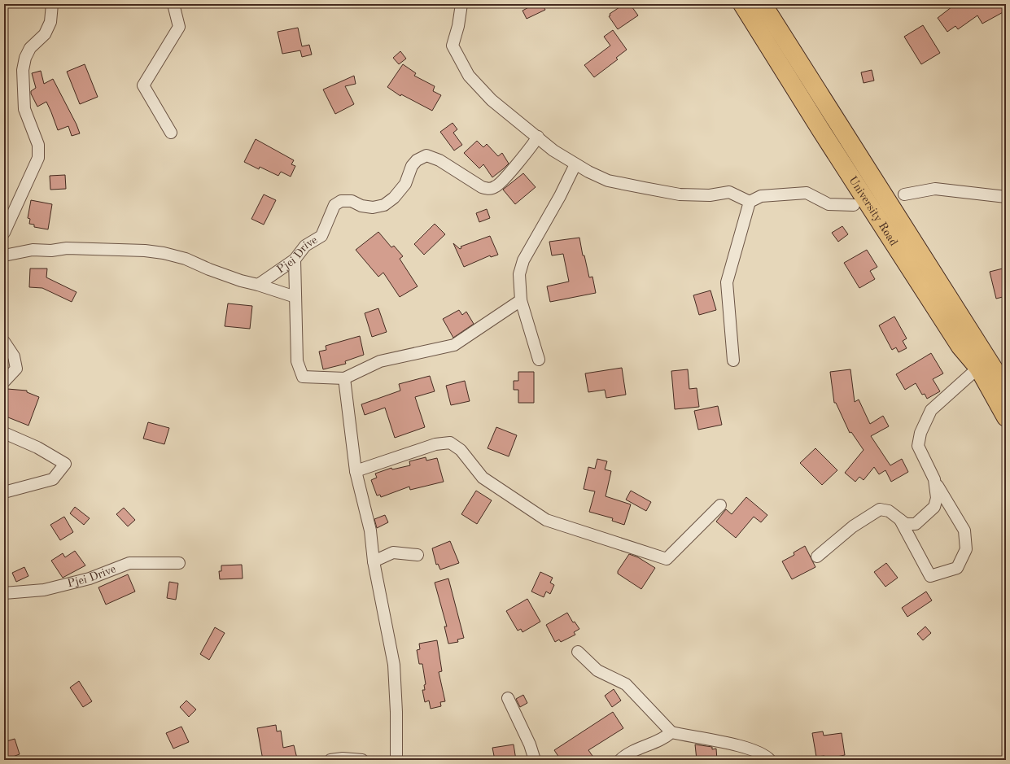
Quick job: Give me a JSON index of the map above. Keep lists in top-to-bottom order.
{
  "streets": {
    "highway": ["University Road"],
    "street": ["Pjei Drive"]
  }
}
